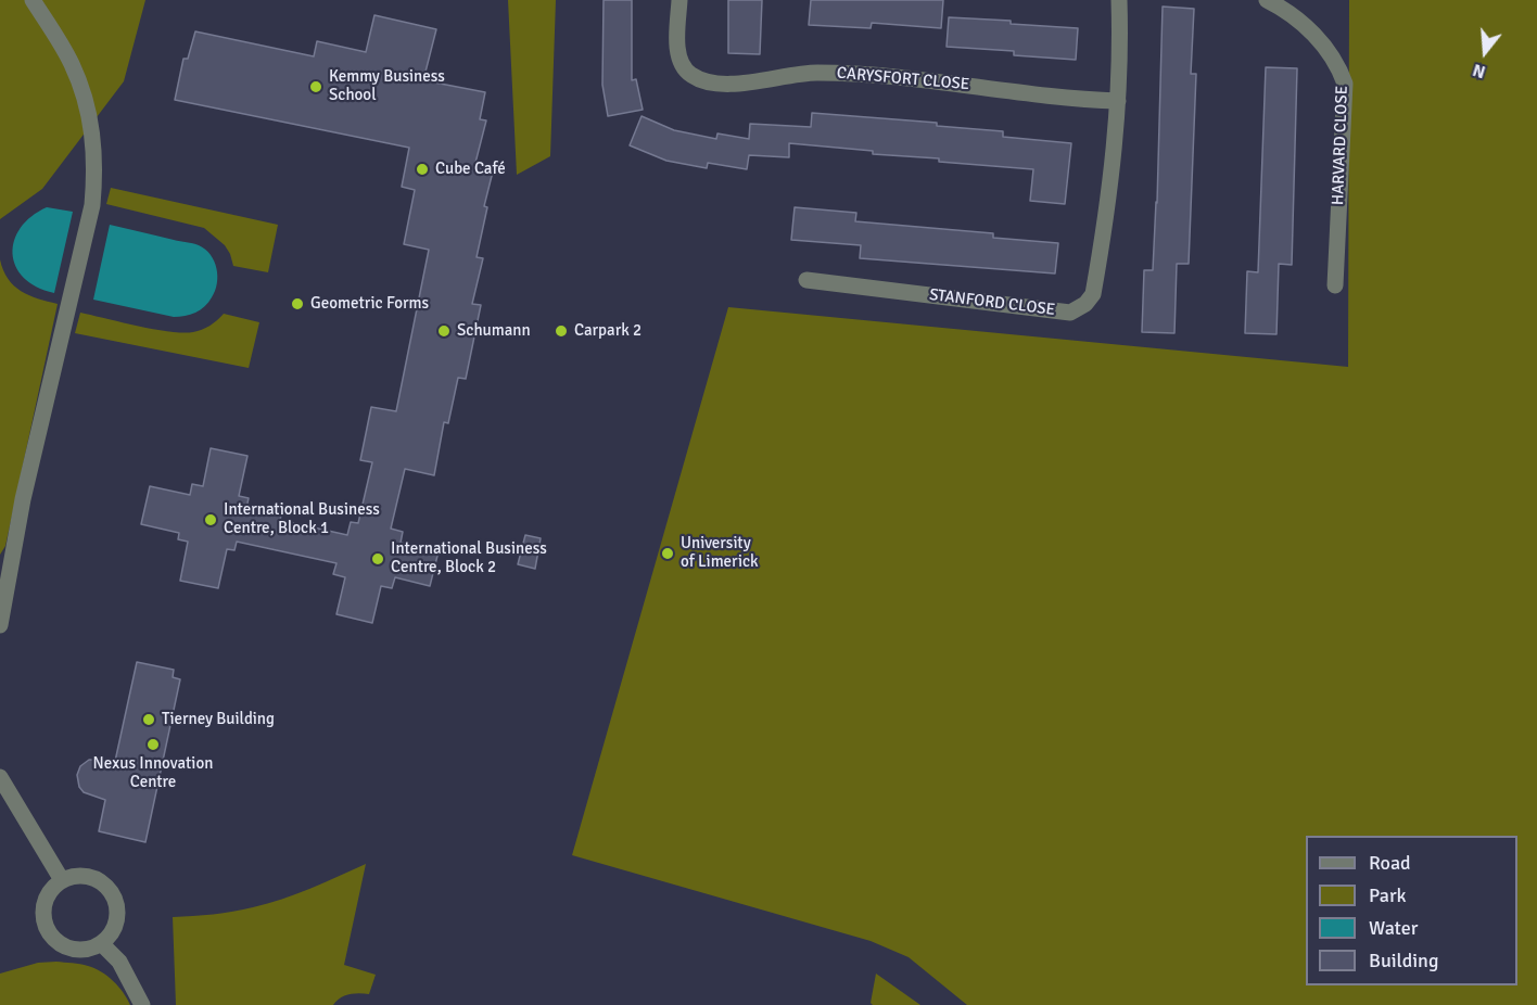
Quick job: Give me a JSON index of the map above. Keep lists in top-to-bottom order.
{
  "streets": {
    "street": ["CARYSFORT CLOSE", "HARVARD CLOSE", "STANFORD CLOSE"]
  },
  "crossings": [
    ["CARYSFORT CLOSE", "STANFORD CLOSE"]
  ],
  "places": [
    "Kemmy Business School",
    "Cube Café",
    "Geometric Forms",
    "Schumann",
    "Carpark 2",
    "International Business Centre, Block 1",
    "University of Limerick",
    "International Business Centre, Block 2",
    "Tierney Building",
    "Nexus Innovation Centre"
  ],
  "legend": [
    "Road",
    "Park",
    "Water",
    "Building"
  ],
  "north": "bottom"
}
